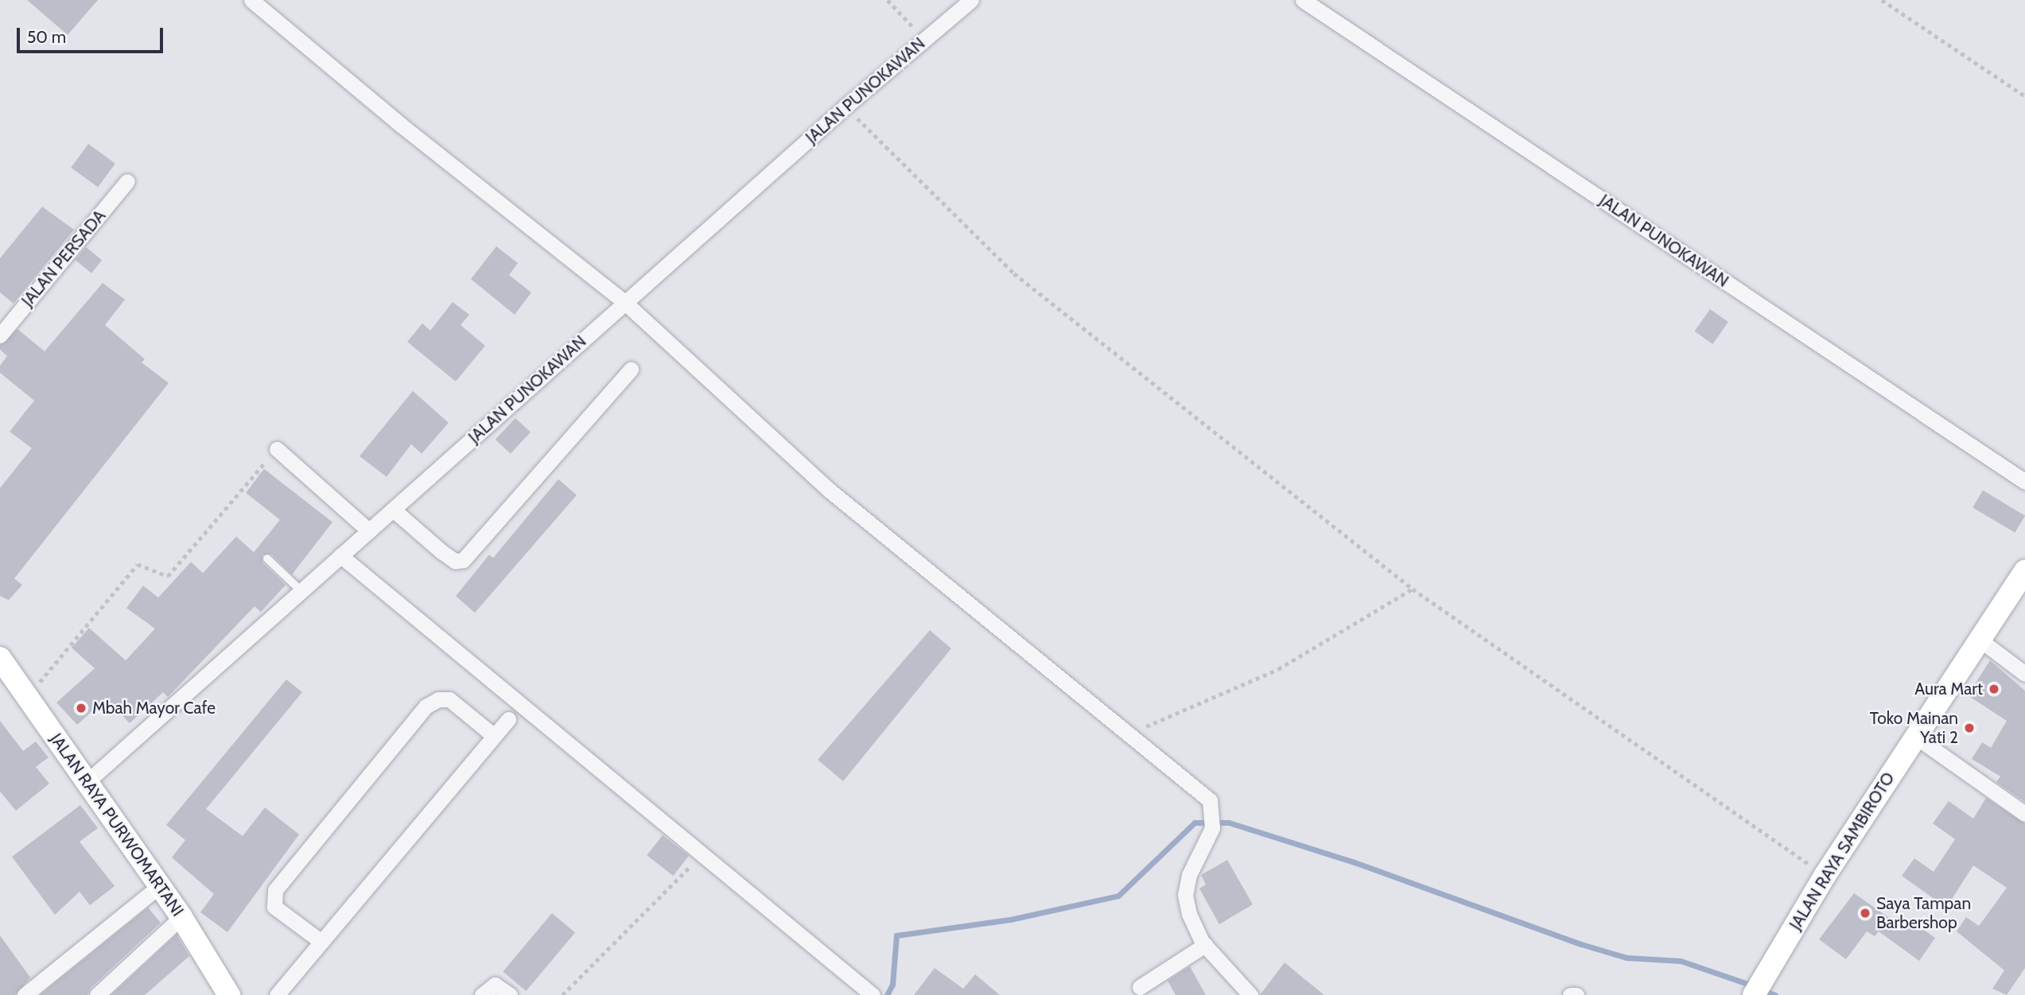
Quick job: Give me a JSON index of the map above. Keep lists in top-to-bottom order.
{
  "streets": {
    "street": [
      "JALAN PUNOKAWAN",
      "JALAN PERSADA",
      "JALAN RAYA PURWOMARTANI",
      "JALAN RAYA SAMBIROTO"
    ]
  },
  "crossings": [
    ["JALAN PUNOKAWAN", "JALAN RAYA PURWOMARTANI"]
  ],
  "places": [
    "Aura Mart",
    "Mbah Mayor Cafe",
    "Toko Mainan Yati 2",
    "Saya Tampan Barbershop"
  ],
  "scale_bar": "50 m"
}
